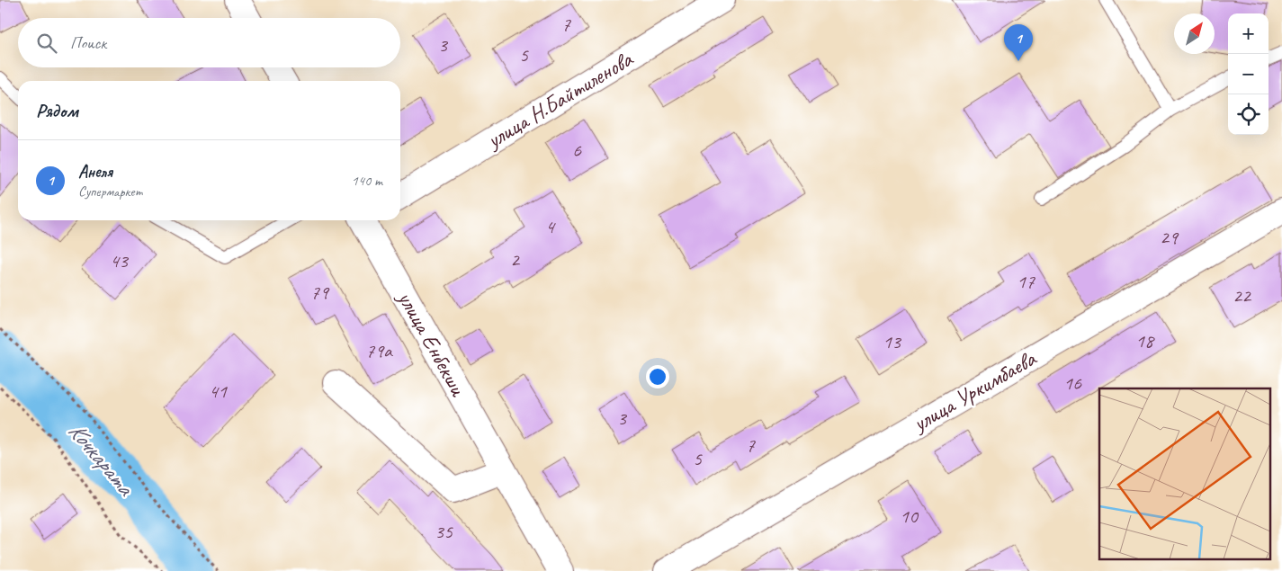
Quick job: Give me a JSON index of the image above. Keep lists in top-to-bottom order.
{
  "streets": {
    "street": ["улица Н.Байтиленова", "улица Енбекши", "улица Уркимбаева"]
  },
  "water": ["Кочкарата"],
  "house_numbers": [
    "7",
    "3",
    "5",
    "6",
    "4",
    "29",
    "2",
    "43",
    "17",
    "79",
    "22",
    "18",
    "13",
    "79а",
    "16",
    "41",
    "3",
    "7",
    "5",
    "10",
    "35"
  ],
  "north": "top right",
  "page": {
    "map_buttons": ["+", "−"],
    "search": "Поиск",
    "pins": "1",
    "heading": "Рядом",
    "list": [
      {
        "mark": "1",
        "name": "Анеля",
        "note": "Супермаркет",
        "value": "140 m"
      }
    ]
  }
}
